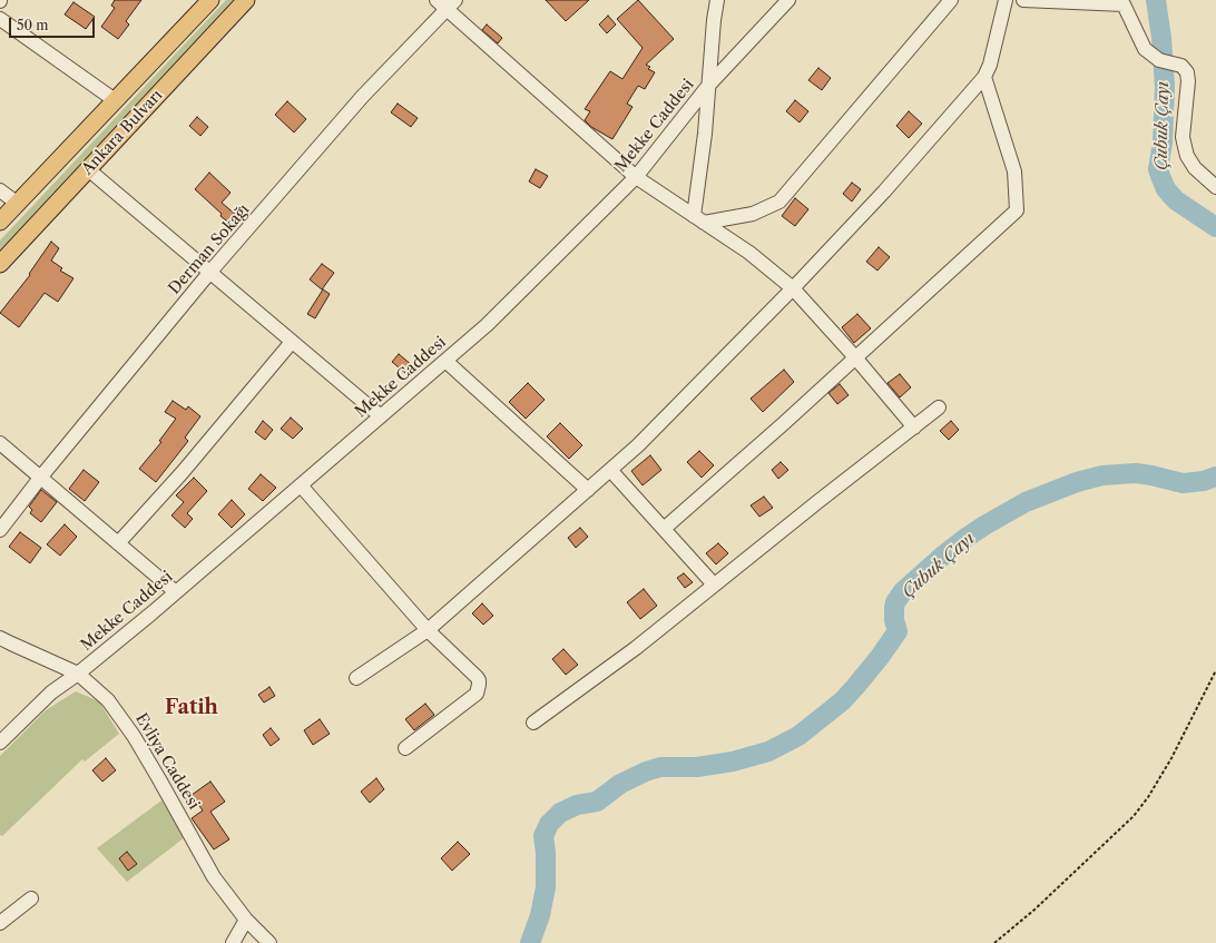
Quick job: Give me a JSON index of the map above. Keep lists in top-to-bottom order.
{
  "streets": {
    "main road": ["Ankara Bulvarı"],
    "street": ["Mekke Caddesi", "Derman Sokağı", "Evliya Caddesi"]
  },
  "crossings": [
    ["Mekke Caddesi", "Evliya Caddesi"]
  ],
  "districts": ["Fatih"],
  "water": ["Çubuk Çayı"],
  "scale_bar": "50 m"
}
